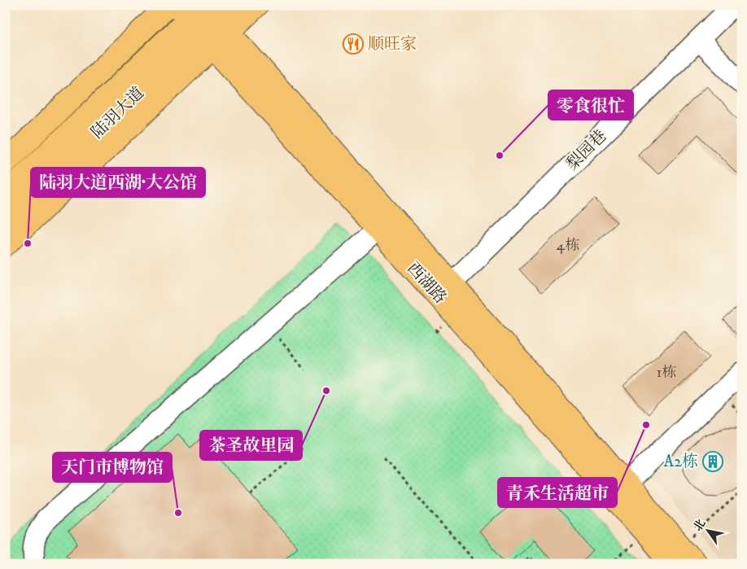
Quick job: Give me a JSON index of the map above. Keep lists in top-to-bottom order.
{
  "streets": {
    "main road": ["陆羽大道", "西湖路"],
    "street": ["梨园巷"]
  },
  "crossings": [
    ["陆羽大道", "西湖路"],
    ["梨园巷", "西湖路"]
  ],
  "places": {
    "restaurant": ["顺旺家"],
    "other": [
      "零食很忙",
      "陆羽大道西湖·大公馆",
      "茶圣故里园",
      "青禾生活超市",
      "天门市博物馆"
    ],
    "building": ["A2栋"]
  },
  "house_numbers": ["4栋", "1栋"],
  "north": "top left"
}
